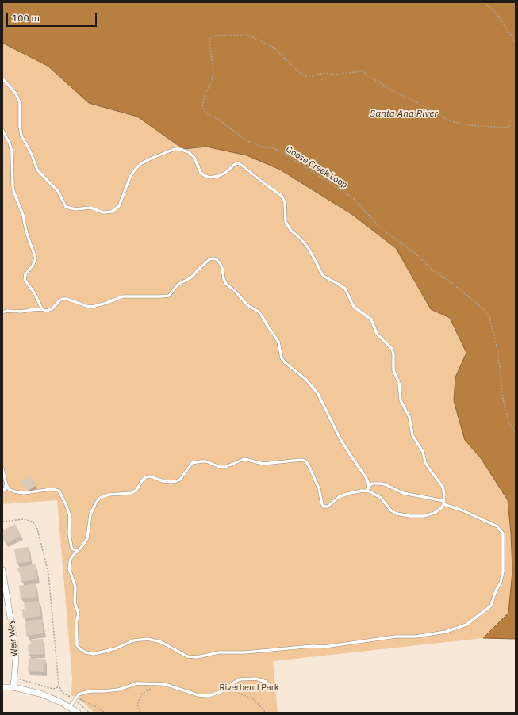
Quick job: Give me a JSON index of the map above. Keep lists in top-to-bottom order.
{
  "streets": {
    "street": ["Weir Way"],
    "path": ["Goose Creek Loop"]
  },
  "water": ["Santa Ana River"],
  "parks": ["Riverbend Park"],
  "scale_bar": "100 m"
}
